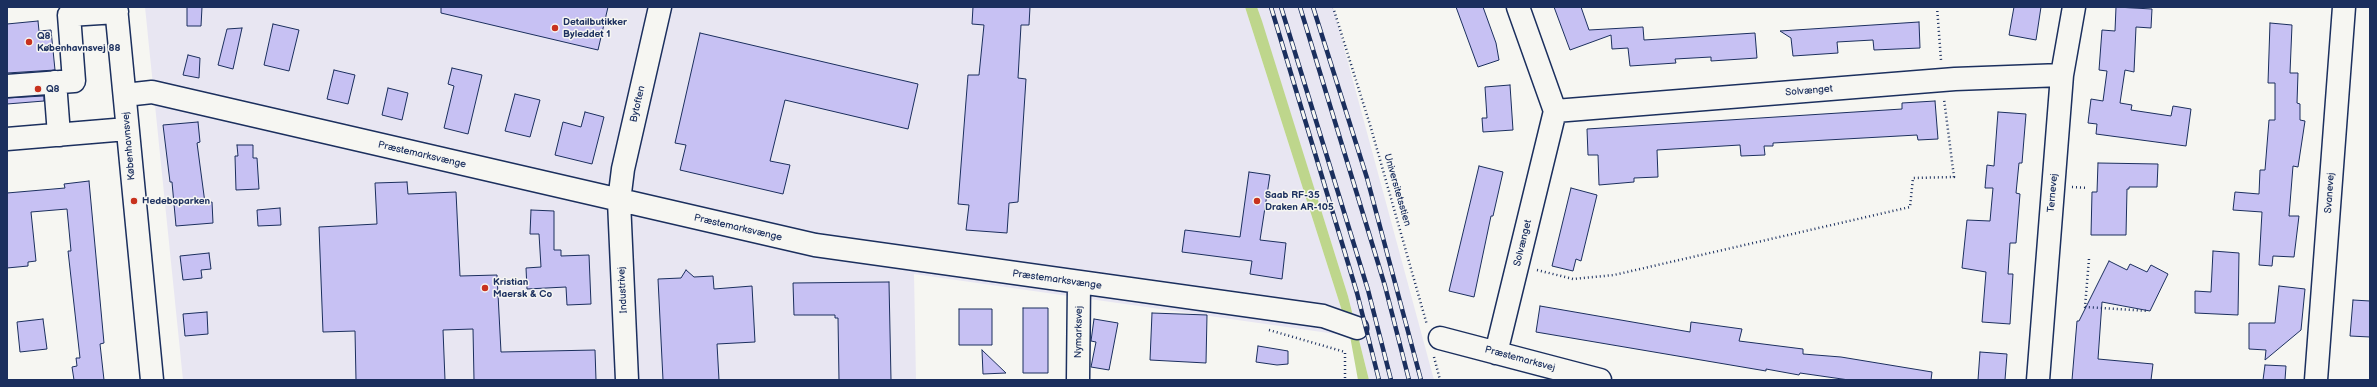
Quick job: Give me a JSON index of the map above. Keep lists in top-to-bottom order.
{
  "streets": {
    "street": [
      "Solvænget",
      "Bytoften",
      "Københavnsvej",
      "Præstemarksvænge",
      "Ternevej",
      "Svanevej",
      "Industrivej",
      "Nymarksvej",
      "Præstemarksvej"
    ],
    "path": ["Universitetsstien"]
  },
  "crossings": [
    ["Solvænget", "Ternevej"],
    ["Solvænget", "Præstemarksvej"],
    ["Bytoften", "Præstemarksvænge"],
    ["Bytoften", "Industrivej"],
    ["Københavnsvej", "Præstemarksvænge"],
    ["Præstemarksvænge", "Industrivej"],
    ["Præstemarksvænge", "Nymarksvej"],
    ["Universitetsstien", "Præstemarksvej"]
  ],
  "places": [
    "Detailbutikker Byleddet 1",
    "Q8 Københavnsvej 88",
    "Q8",
    "Hedeboparken",
    "Saab RF-35 Draken AR-105",
    "Kristian Maersk & Co"
  ]
}
